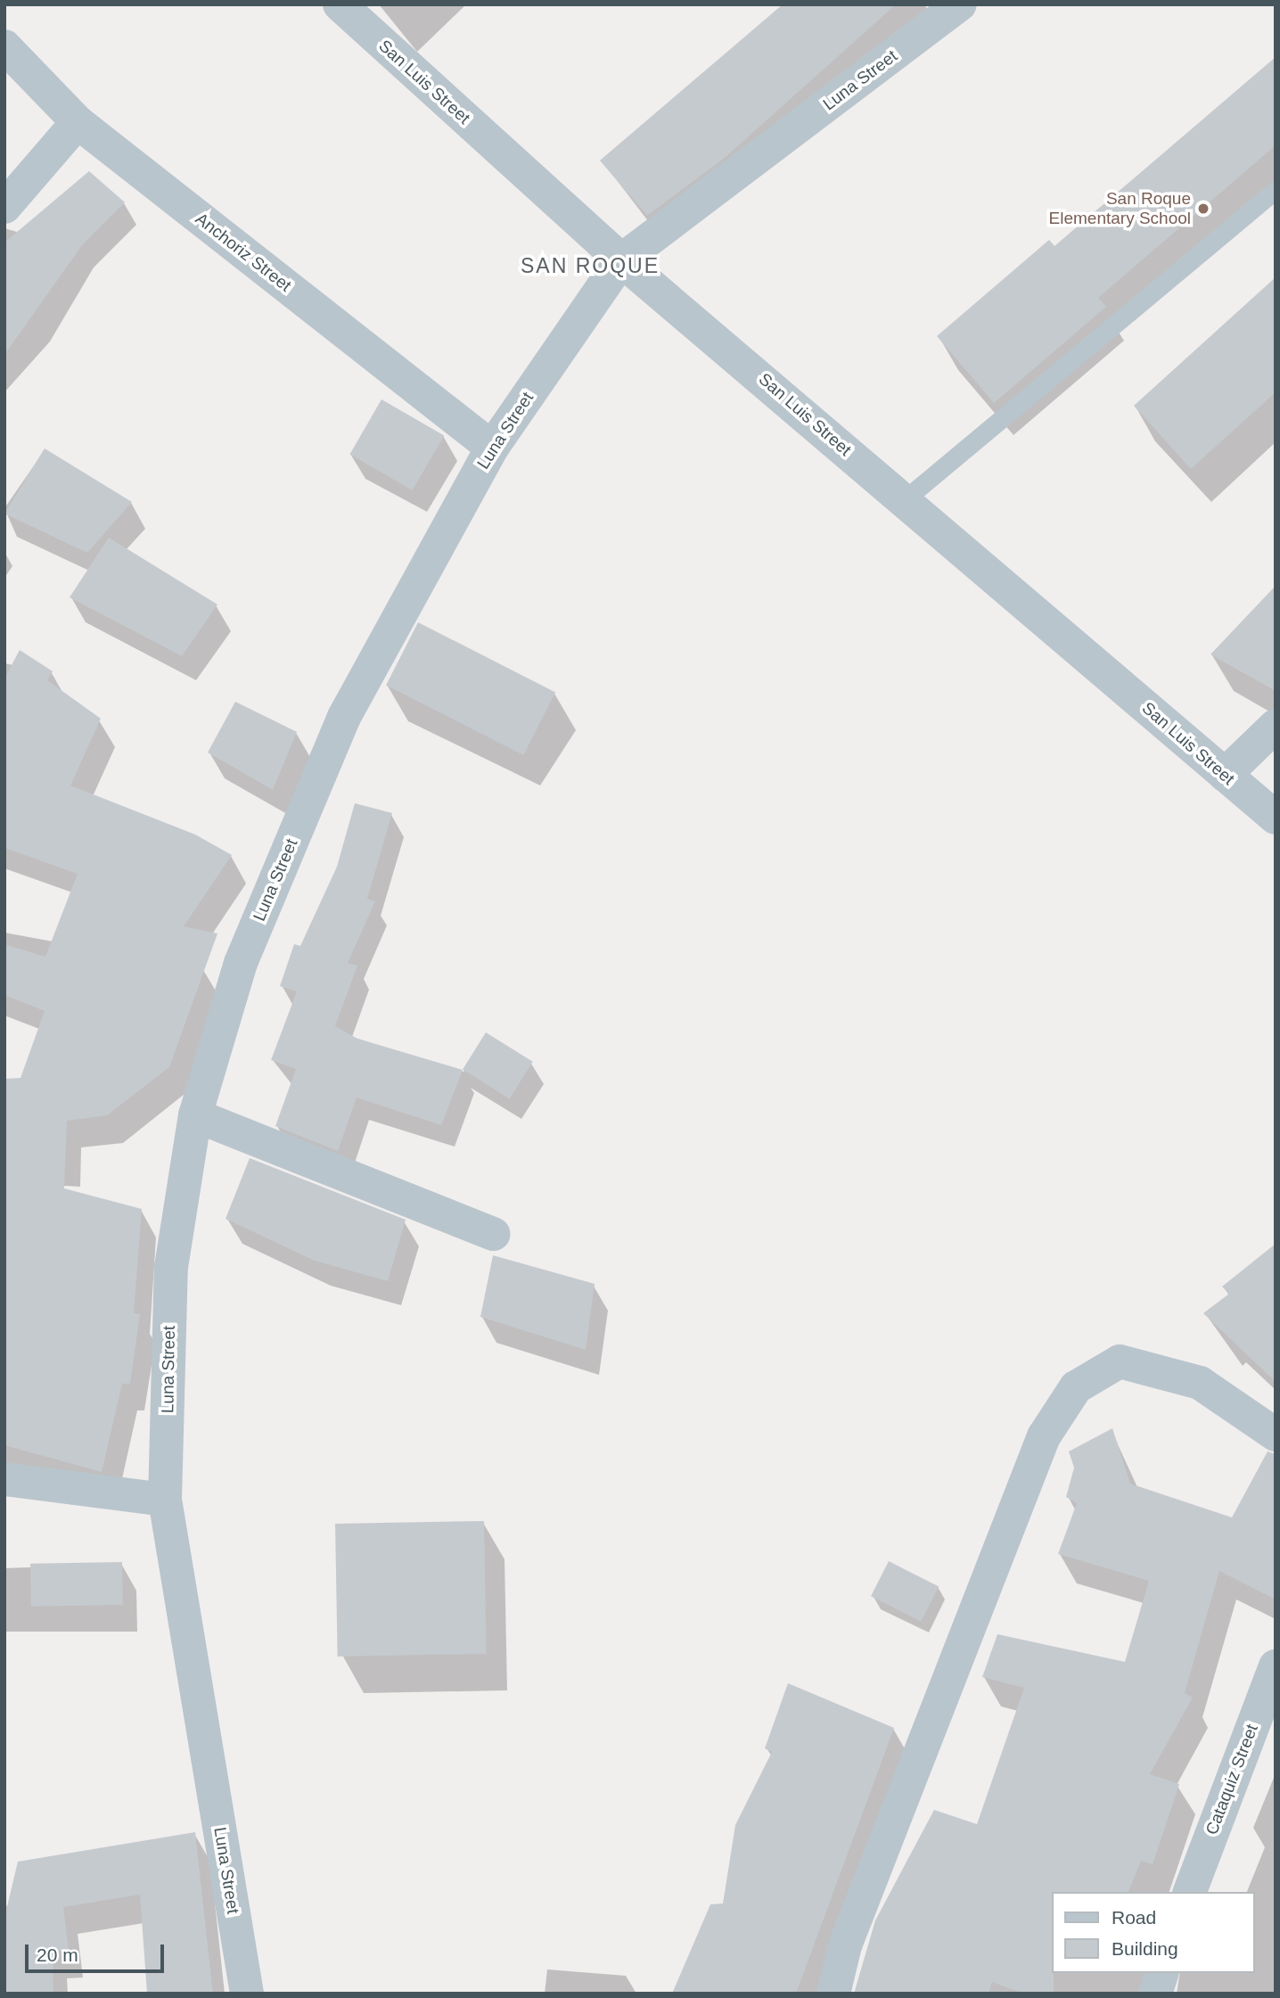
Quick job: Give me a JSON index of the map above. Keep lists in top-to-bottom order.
{
  "streets": {
    "street": [
      "Luna Street",
      "San Luis Street",
      "Anchoriz Street",
      "Cataquiz Street"
    ]
  },
  "crossings": [
    ["Luna Street", "San Luis Street"],
    ["Luna Street", "Anchoriz Street"]
  ],
  "districts": ["SAN ROQUE"],
  "places": ["San Roque Elementary School"],
  "legend": ["Road", "Building"],
  "scale_bar": "20 m"
}
